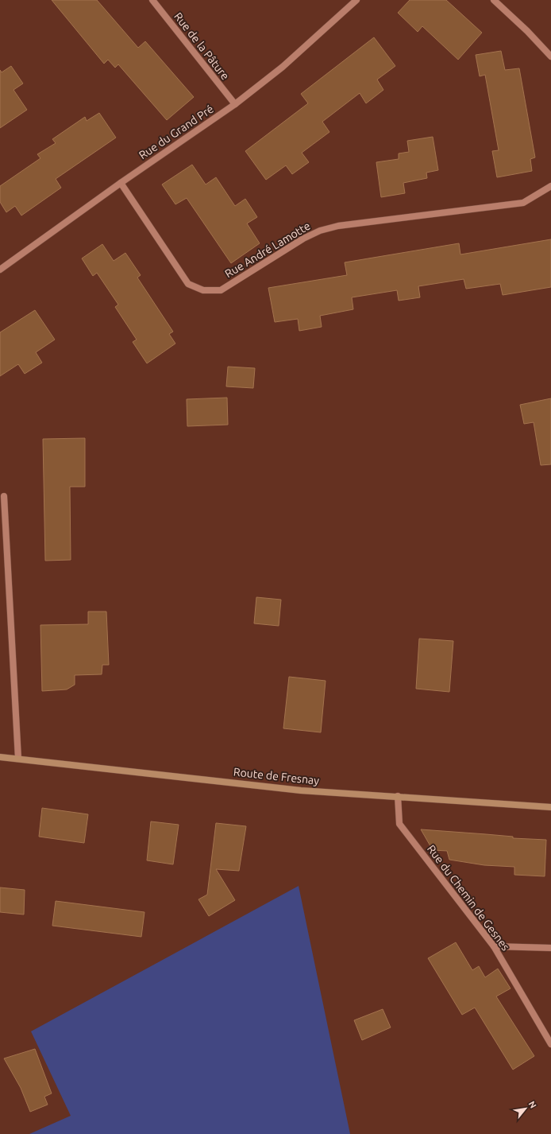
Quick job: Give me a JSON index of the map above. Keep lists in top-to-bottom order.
{
  "streets": {
    "street": [
      "Rue de la Pâture",
      "Rue du Grand Pré",
      "Rue André Lamotte",
      "Route de Fresnay",
      "Rue du Chemin de Gesnes"
    ]
  },
  "crossings": [
    ["Rue de la Pâture", "Rue du Grand Pré"],
    ["Rue du Grand Pré", "Rue André Lamotte"],
    ["Route de Fresnay", "Rue du Chemin de Gesnes"]
  ],
  "north": "top right"
}
